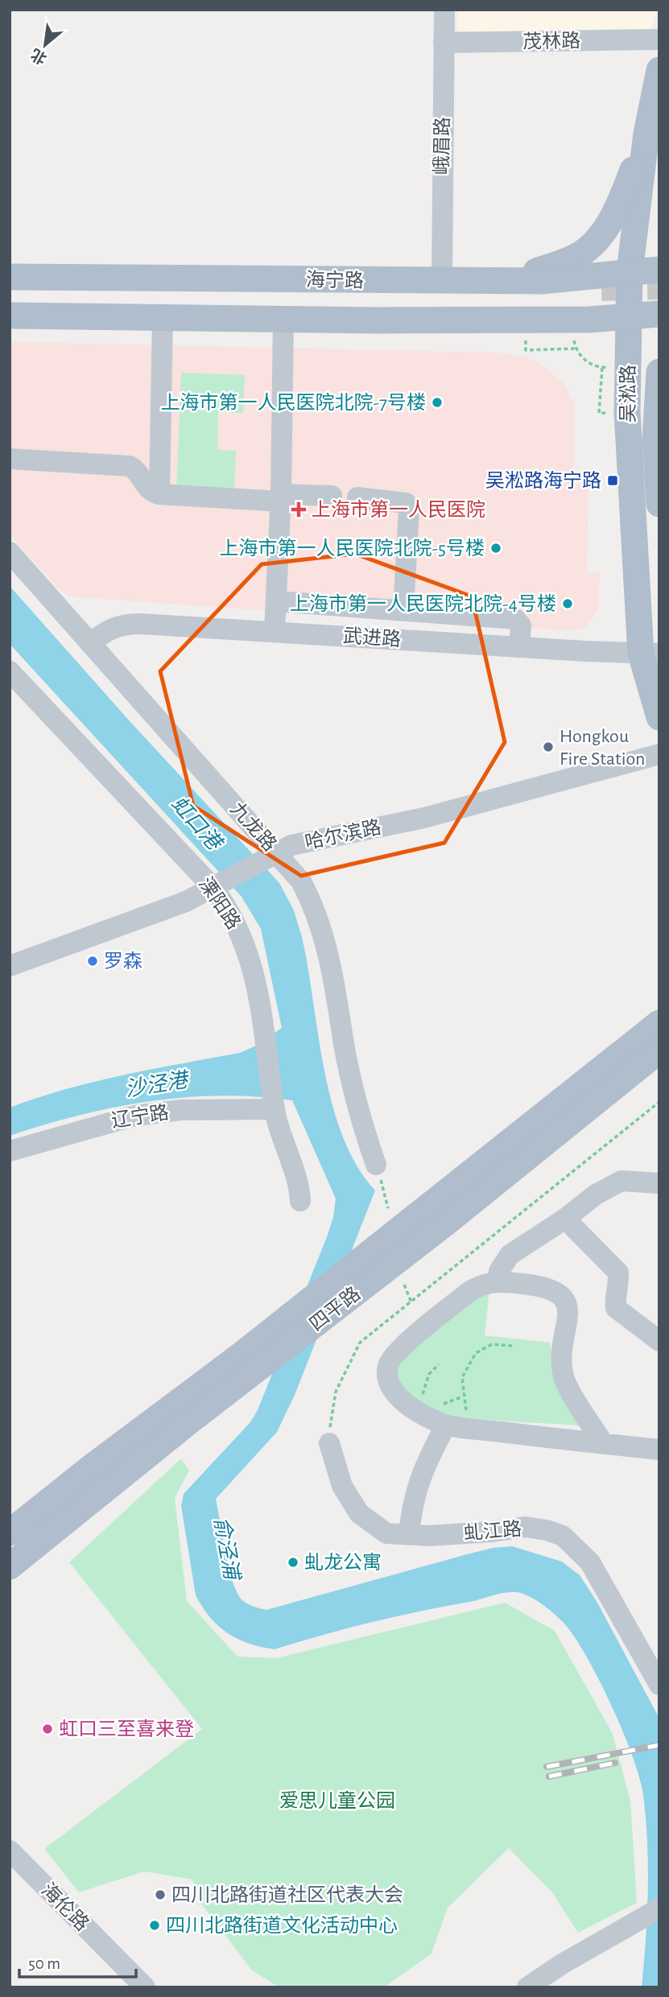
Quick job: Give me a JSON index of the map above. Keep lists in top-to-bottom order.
{
  "streets": {
    "main road": ["海宁路", "吴淞路", "四平路"],
    "street": [
      "茂林路",
      "峨眉路",
      "武进路",
      "九龙路",
      "哈尔滨路",
      "溧阳路",
      "辽宁路",
      "虬江路",
      "海伦路"
    ]
  },
  "crossings": [
    ["茂林路", "峨眉路"],
    ["峨眉路", "海宁路"],
    ["海宁路", "吴淞路"],
    ["吴淞路", "武进路"],
    ["武进路", "九龙路"],
    ["九龙路", "哈尔滨路"],
    ["哈尔滨路", "溧阳路"],
    ["溧阳路", "辽宁路"]
  ],
  "water": ["虹口港", "沙泾港", "俞泾浦"],
  "parks": ["爱思儿童公园"],
  "places": {
    "other": [
      "上海市第一人民医院北院-7号楼",
      "上海市第一人民医院北院-5号楼",
      "上海市第一人民医院北院-4号楼",
      "Hongkou Fire Station",
      "罗森",
      "虬龙公寓",
      "虹口三至喜来登",
      "四川北路街道社区代表大会",
      "四川北路街道文化活动中心"
    ],
    "transit": ["吴淞路海宁路"],
    "health": ["上海市第一人民医院"]
  },
  "scale_bar": "50 m",
  "north": "bottom left"
}
